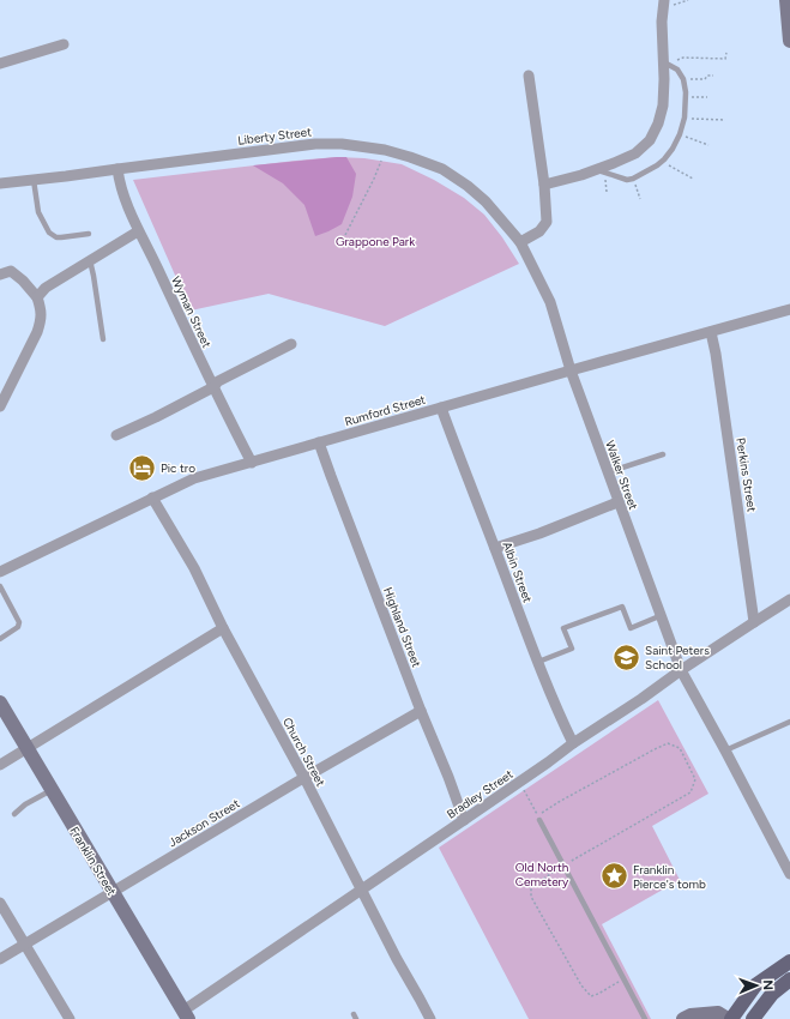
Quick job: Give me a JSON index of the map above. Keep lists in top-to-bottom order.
{
  "streets": {
    "street": [
      "Liberty Street",
      "Wyman Street",
      "Rumford Street",
      "Walker Street",
      "Perkins Street",
      "Albin Street",
      "Highland Street",
      "Church Street",
      "Bradley Street",
      "Jackson Street",
      "Franklin Street"
    ]
  },
  "crossings": [
    ["Liberty Street", "Wyman Street"],
    ["Liberty Street", "Walker Street"],
    ["Wyman Street", "Rumford Street"],
    ["Rumford Street", "Walker Street"],
    ["Rumford Street", "Perkins Street"],
    ["Rumford Street", "Albin Street"],
    ["Rumford Street", "Highland Street"],
    ["Rumford Street", "Church Street"],
    ["Walker Street", "Bradley Street"],
    ["Perkins Street", "Bradley Street"],
    ["Albin Street", "Bradley Street"],
    ["Highland Street", "Bradley Street"],
    ["Highland Street", "Jackson Street"],
    ["Church Street", "Bradley Street"],
    ["Church Street", "Jackson Street"],
    ["Bradley Street", "Franklin Street"],
    ["Jackson Street", "Franklin Street"]
  ],
  "parks": ["Grappone Park", "Old North Cemetery"],
  "places": {
    "hotel": ["Pic tro"],
    "school or university": ["Saint Peters School"],
    "place": ["Franklin Pierce's tomb"]
  },
  "north": "right"
}
